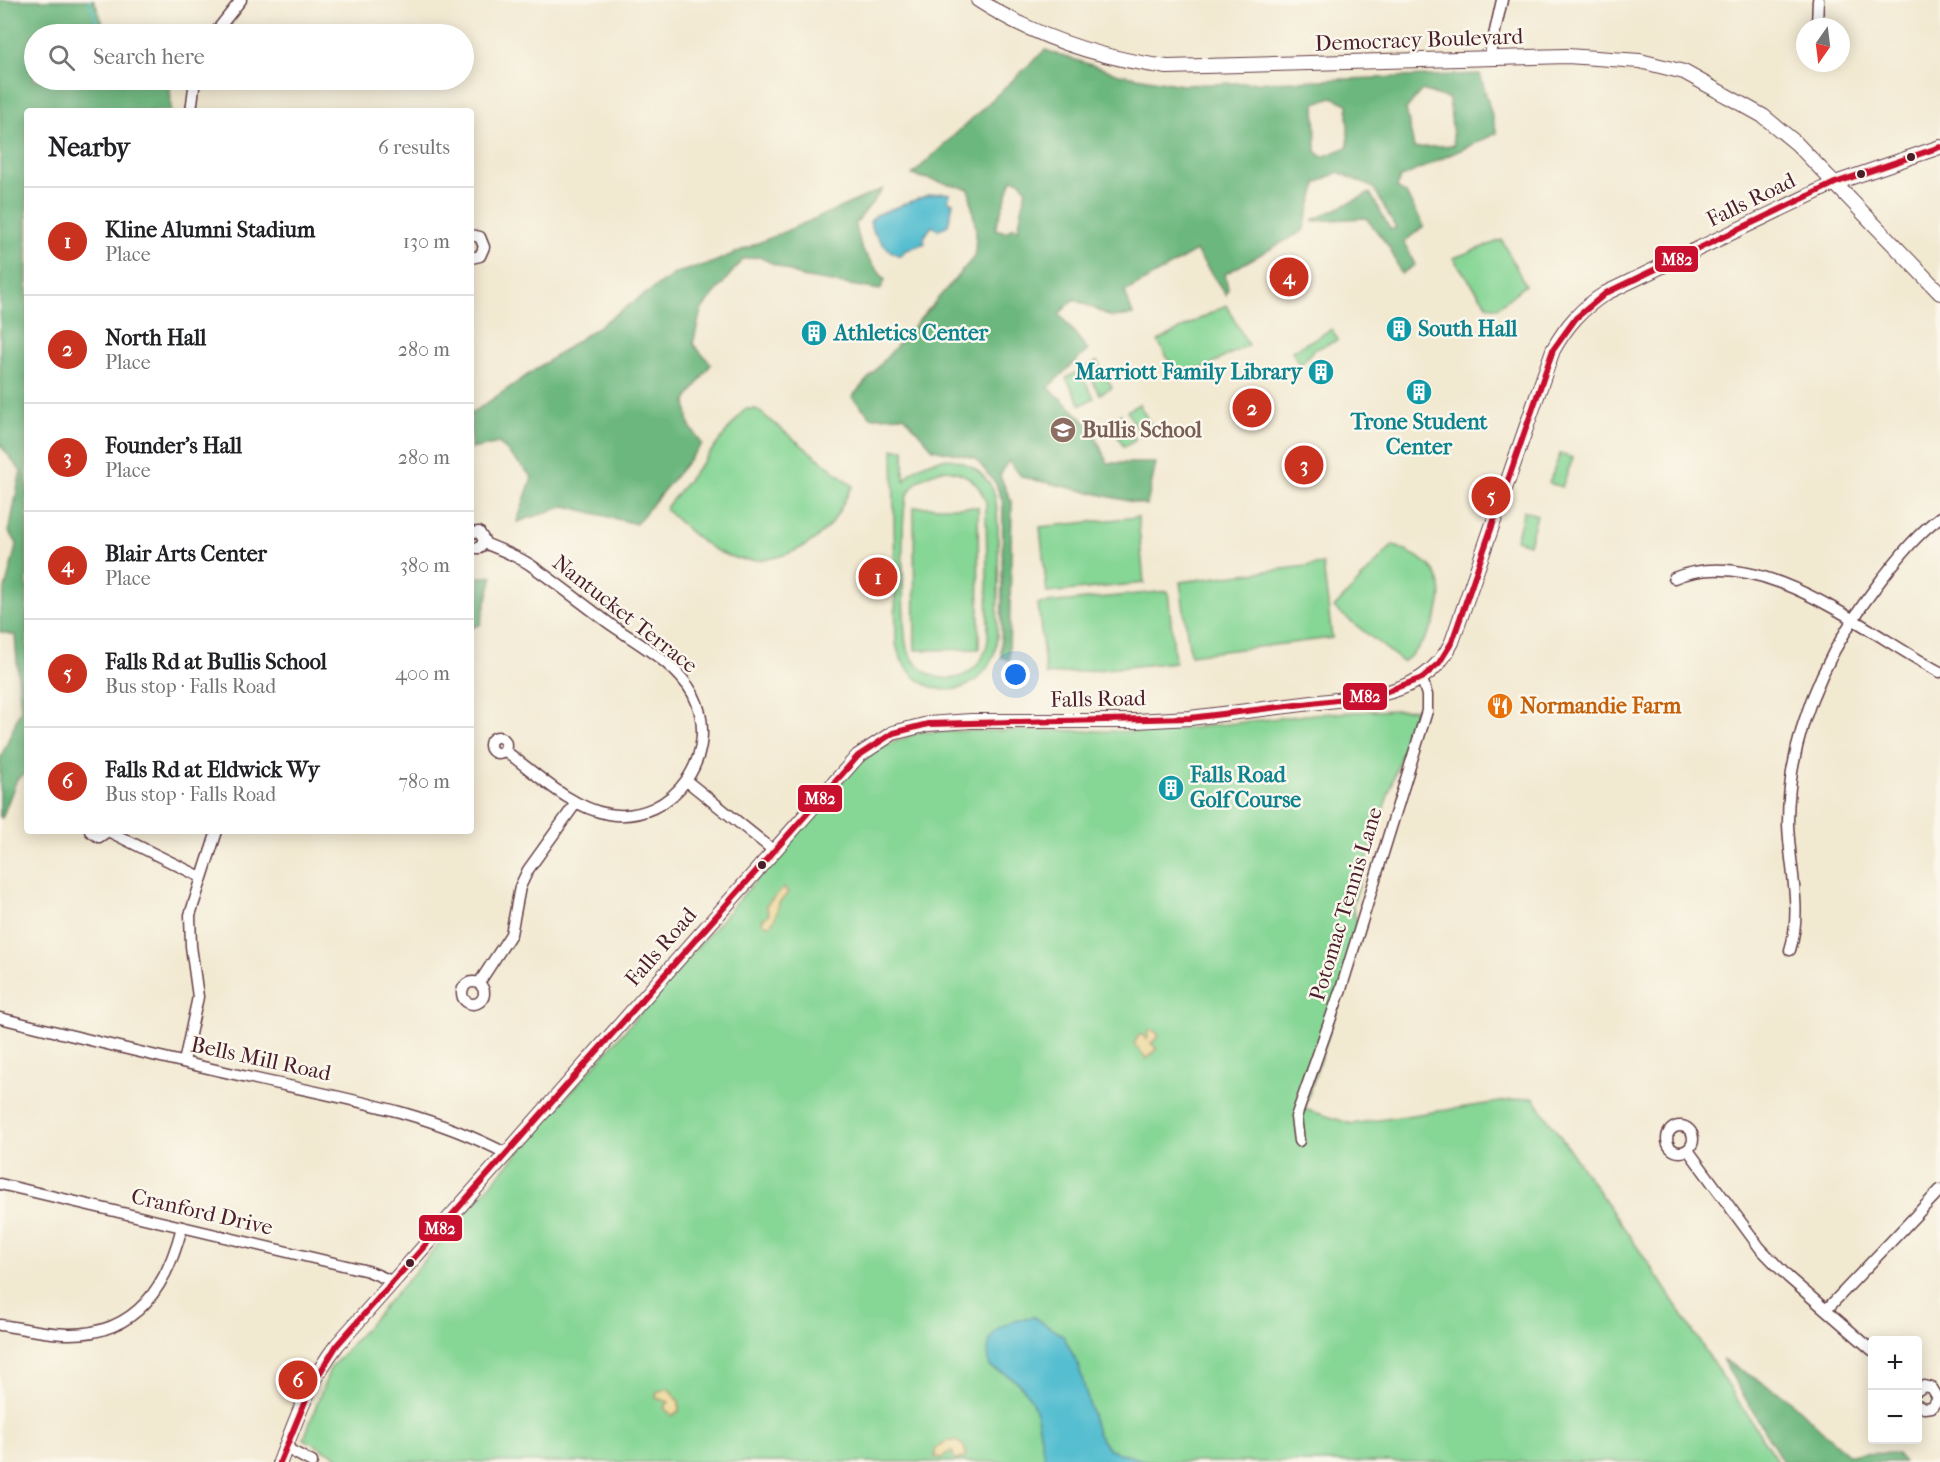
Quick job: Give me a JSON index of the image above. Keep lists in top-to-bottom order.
{
  "streets": {
    "main road": ["Democracy Boulevard", "Falls Road"],
    "street": [
      "Nantucket Terrace",
      "Potomac Tennis Lane",
      "Bells Mill Road",
      "Cranford Drive"
    ]
  },
  "crossings": [
    ["Democracy Boulevard", "Falls Road"],
    ["Falls Road", "Potomac Tennis Lane"],
    ["Falls Road", "Bells Mill Road"],
    ["Falls Road", "Cranford Drive"]
  ],
  "places": {
    "building": [
      "South Hall",
      "Athletics Center",
      "Marriott Family Library",
      "Trone Student Center",
      "Falls Road Golf Course"
    ],
    "school or university": ["Bullis School"],
    "restaurant": ["Normandie Farm"]
  },
  "lines": ["transit line M82"],
  "north": "bottom",
  "page": {
    "search": "Search here",
    "heading": ["Nearby", "6 results"],
    "list": [
      {
        "mark": "1",
        "name": "Kline Alumni Stadium",
        "note": "Place",
        "value": "130 m"
      },
      {
        "mark": "2",
        "name": "North Hall",
        "note": "Place",
        "value": "280 m"
      },
      {
        "mark": "3",
        "name": "Founder's Hall",
        "note": "Place",
        "value": "280 m"
      },
      {
        "mark": "4",
        "name": "Blair Arts Center",
        "note": "Place",
        "value": "380 m"
      },
      {
        "mark": "5",
        "name": "Falls Rd at Bullis School",
        "note": "Bus stop · Falls Road",
        "value": "400 m"
      },
      {
        "mark": "6",
        "name": "Falls Rd at Eldwick Wy",
        "note": "Bus stop · Falls Road",
        "value": "780 m"
      }
    ],
    "pins": [
      "4",
      "2",
      "3",
      "5",
      "1",
      "6"
    ],
    "map_buttons": ["+", "−"]
  }
}
